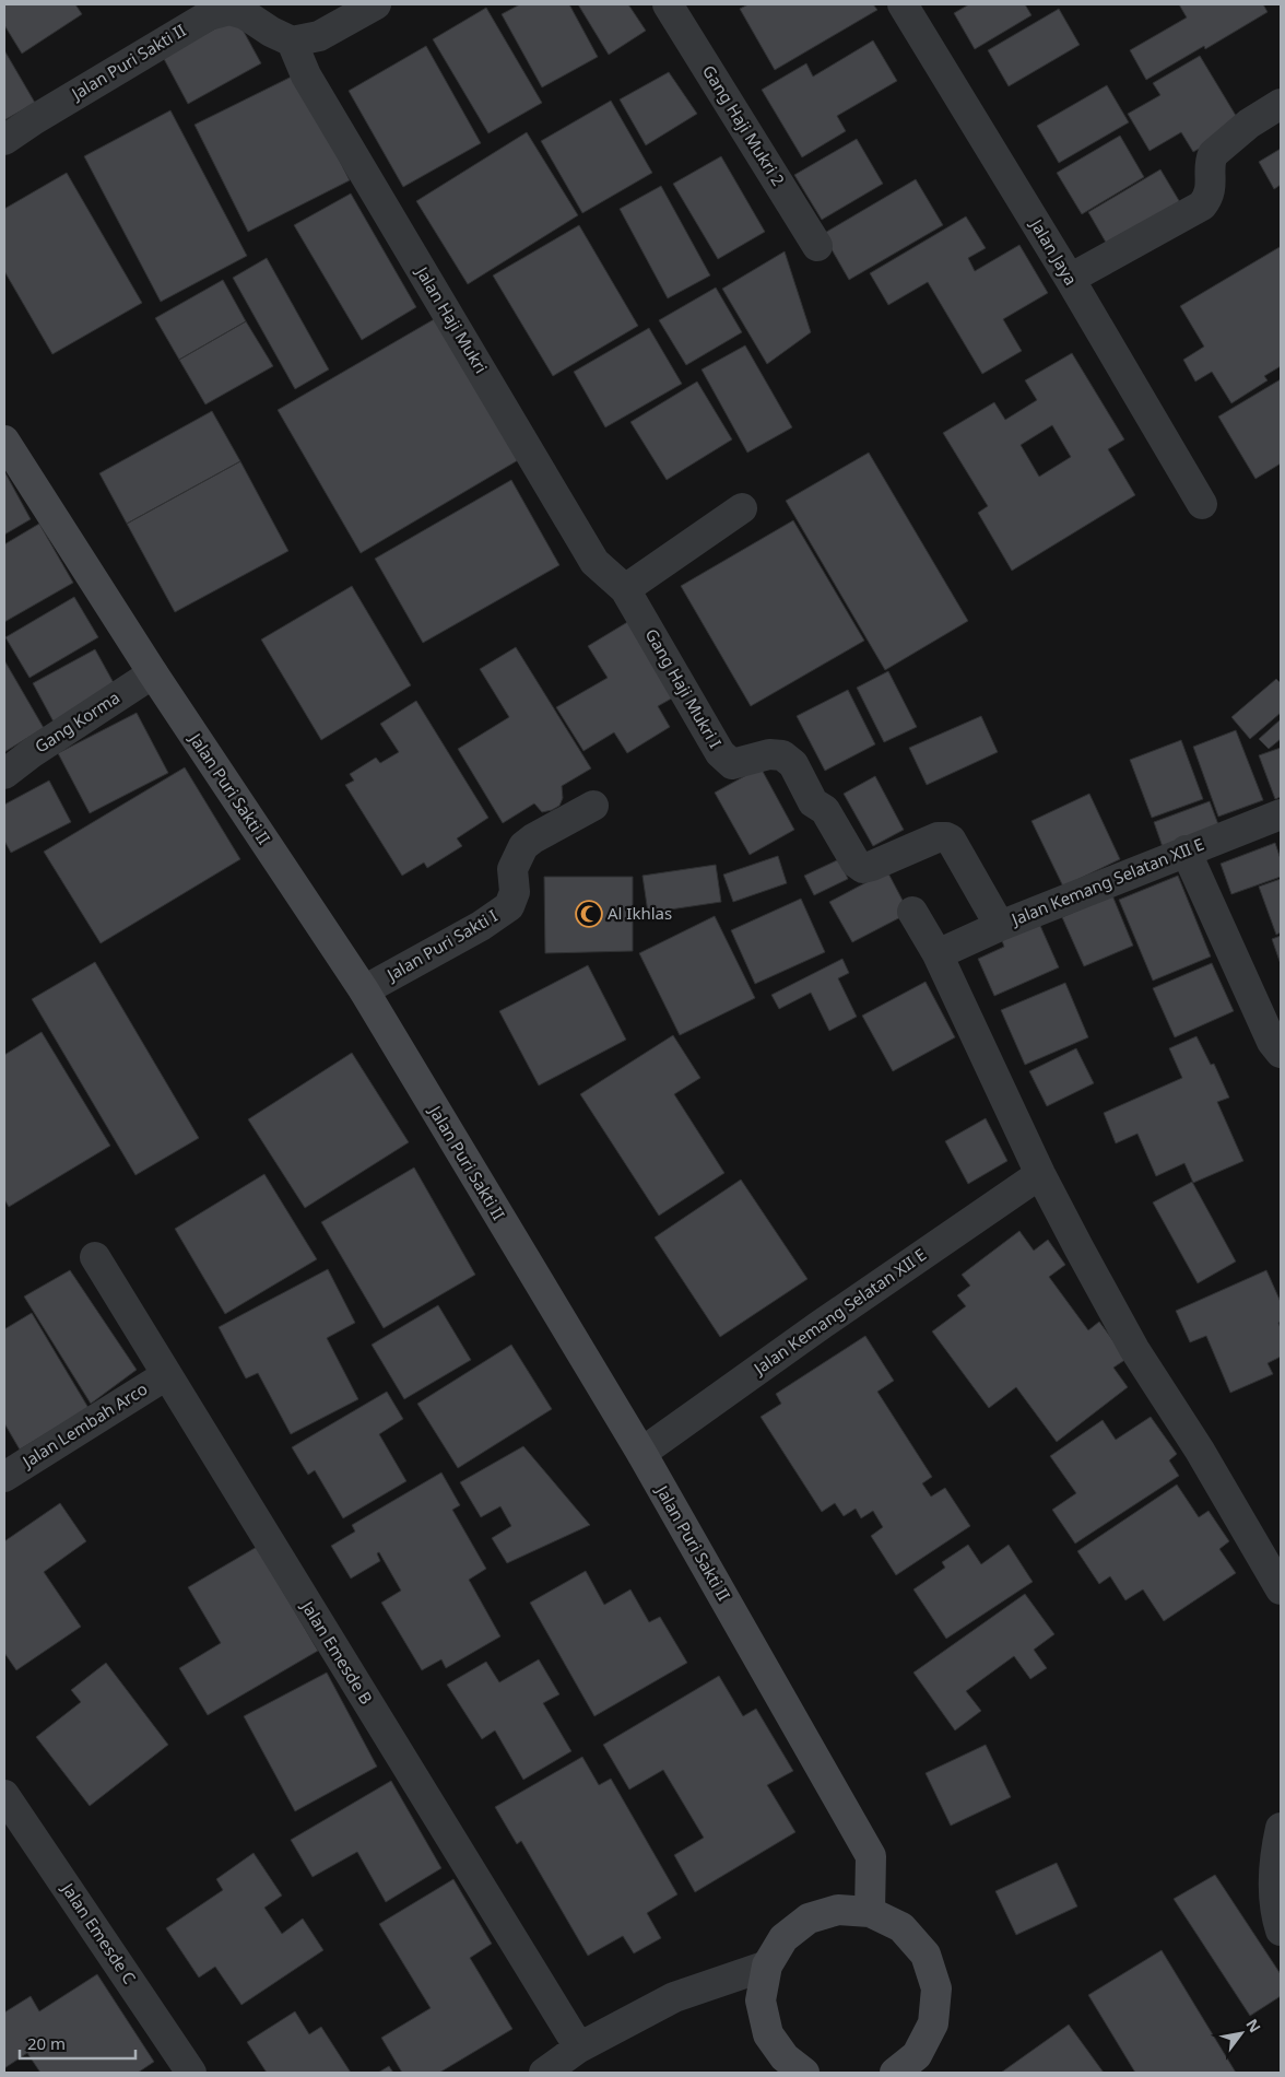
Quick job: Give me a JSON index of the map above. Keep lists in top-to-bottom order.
{
  "streets": {
    "street": [
      "Jalan Puri Sakti II",
      "Gang Haji Mukri 2",
      "Jalan Jaya",
      "Jalan Haji Mukri",
      "Gang Haji Mukri I",
      "Gang Korma",
      "Jalan Kemang Selatan XII E",
      "Jalan Puri Sakti I",
      "Jalan Lembah Arco",
      "Jalan Emesde B",
      "Jalan Emesde C"
    ]
  },
  "crossings": [
    ["Jalan Puri Sakti II", "Jalan Haji Mukri"],
    ["Jalan Puri Sakti II", "Gang Korma"],
    ["Jalan Puri Sakti II", "Jalan Kemang Selatan XII E"],
    ["Jalan Puri Sakti II", "Jalan Puri Sakti I"],
    ["Jalan Haji Mukri", "Gang Haji Mukri I"],
    ["Gang Haji Mukri I", "Jalan Kemang Selatan XII E"],
    ["Jalan Lembah Arco", "Jalan Emesde B"]
  ],
  "places": {
    "mosque": ["Al Ikhlas"]
  },
  "scale_bar": "20 m",
  "north": "top right"
}
